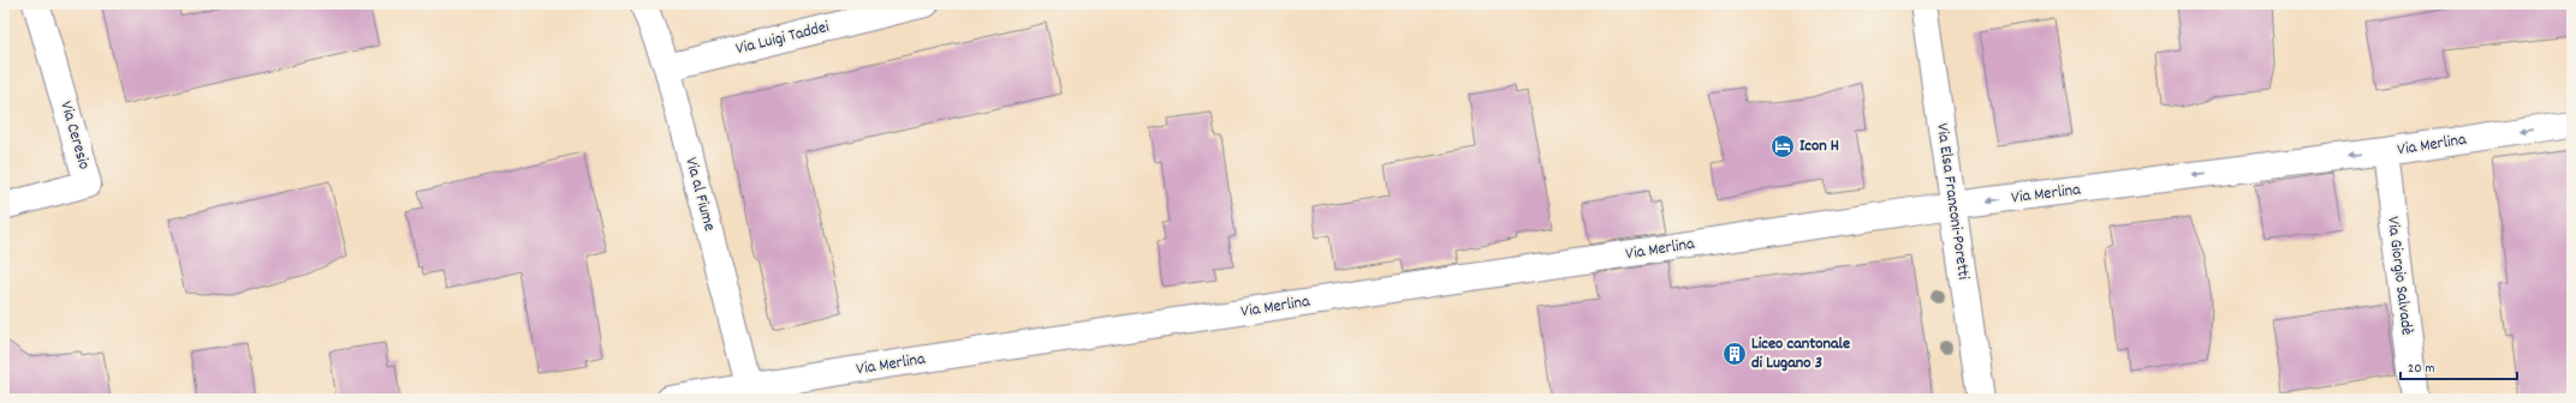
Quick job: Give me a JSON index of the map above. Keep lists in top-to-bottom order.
{
  "streets": {
    "street": [
      "Via Luigi Taddei",
      "Via Ceresio",
      "Via Merlina",
      "Via al Fiume",
      "Via Elsa Franconi-Poretti",
      "Via Giorgio Salvadè"
    ]
  },
  "crossings": [
    ["Via Luigi Taddei", "Via al Fiume"],
    ["Via Merlina", "Via al Fiume"],
    ["Via Merlina", "Via Elsa Franconi-Poretti"],
    ["Via Merlina", "Via Giorgio Salvadè"]
  ],
  "places": {
    "hotel": ["Icon H"],
    "building": ["Liceo cantonale di Lugano 3"]
  },
  "scale_bar": "20 m"
}
